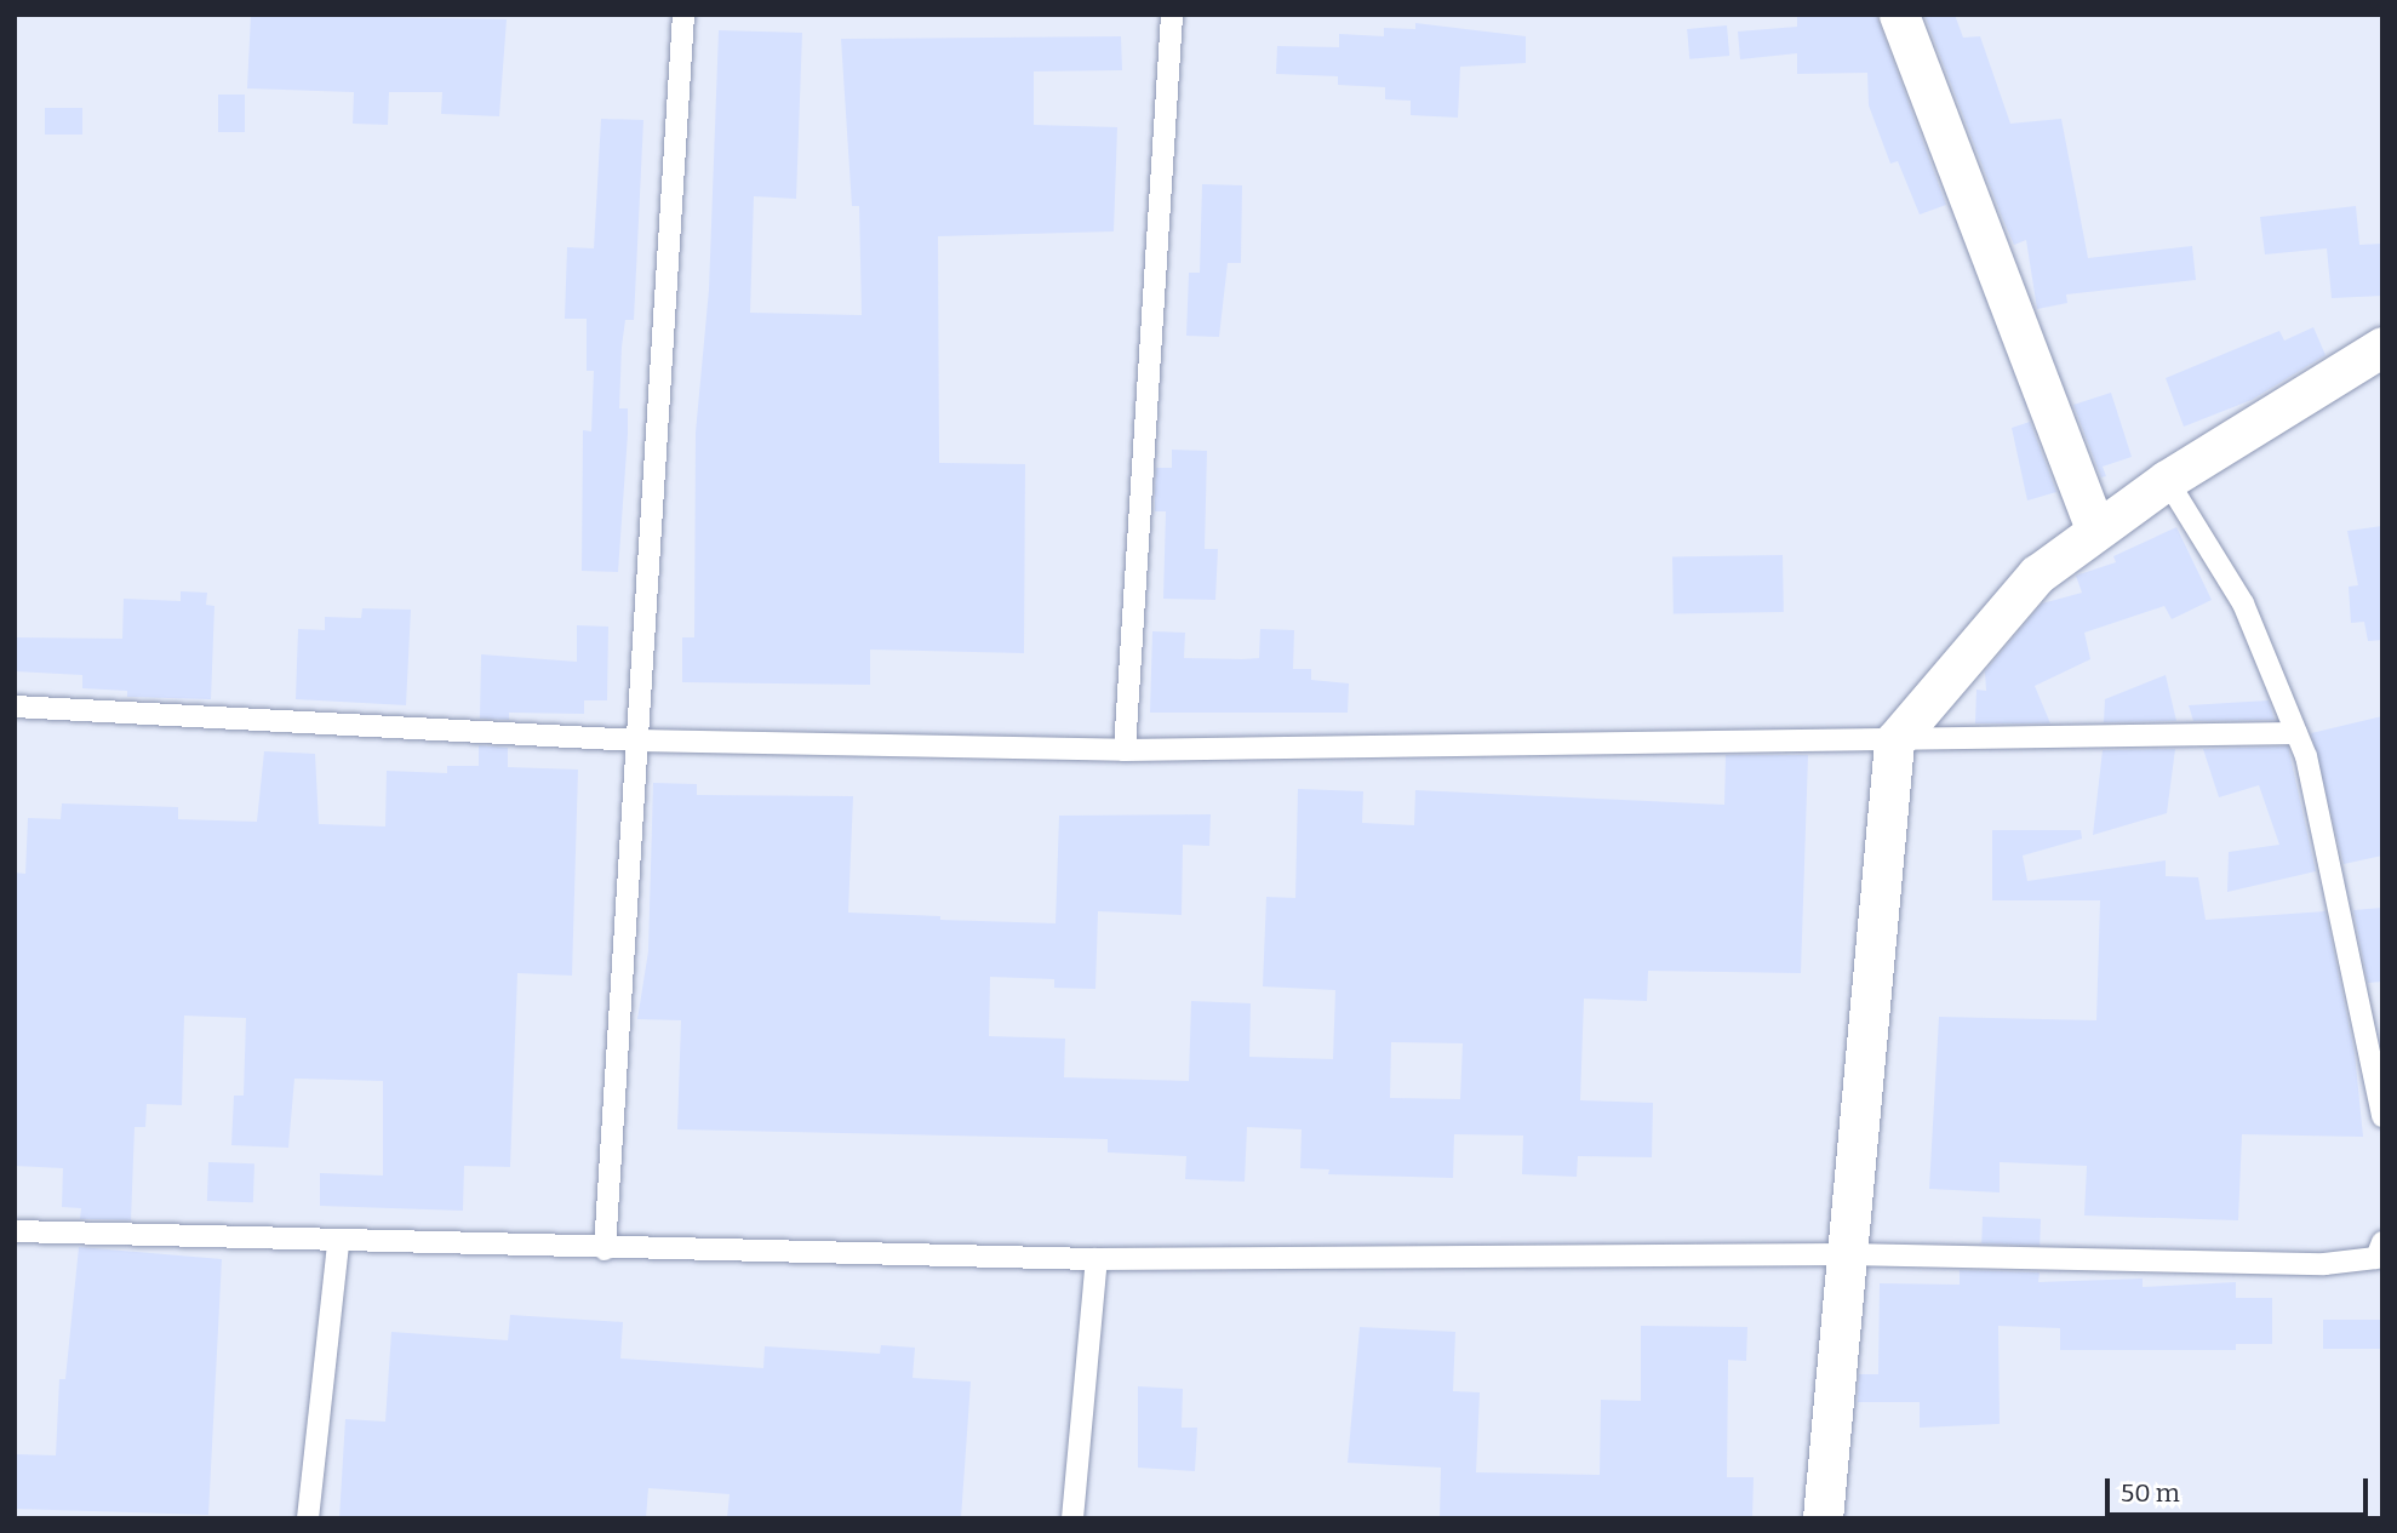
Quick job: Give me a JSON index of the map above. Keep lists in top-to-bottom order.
{
  "scale_bar": "50 m"
}
